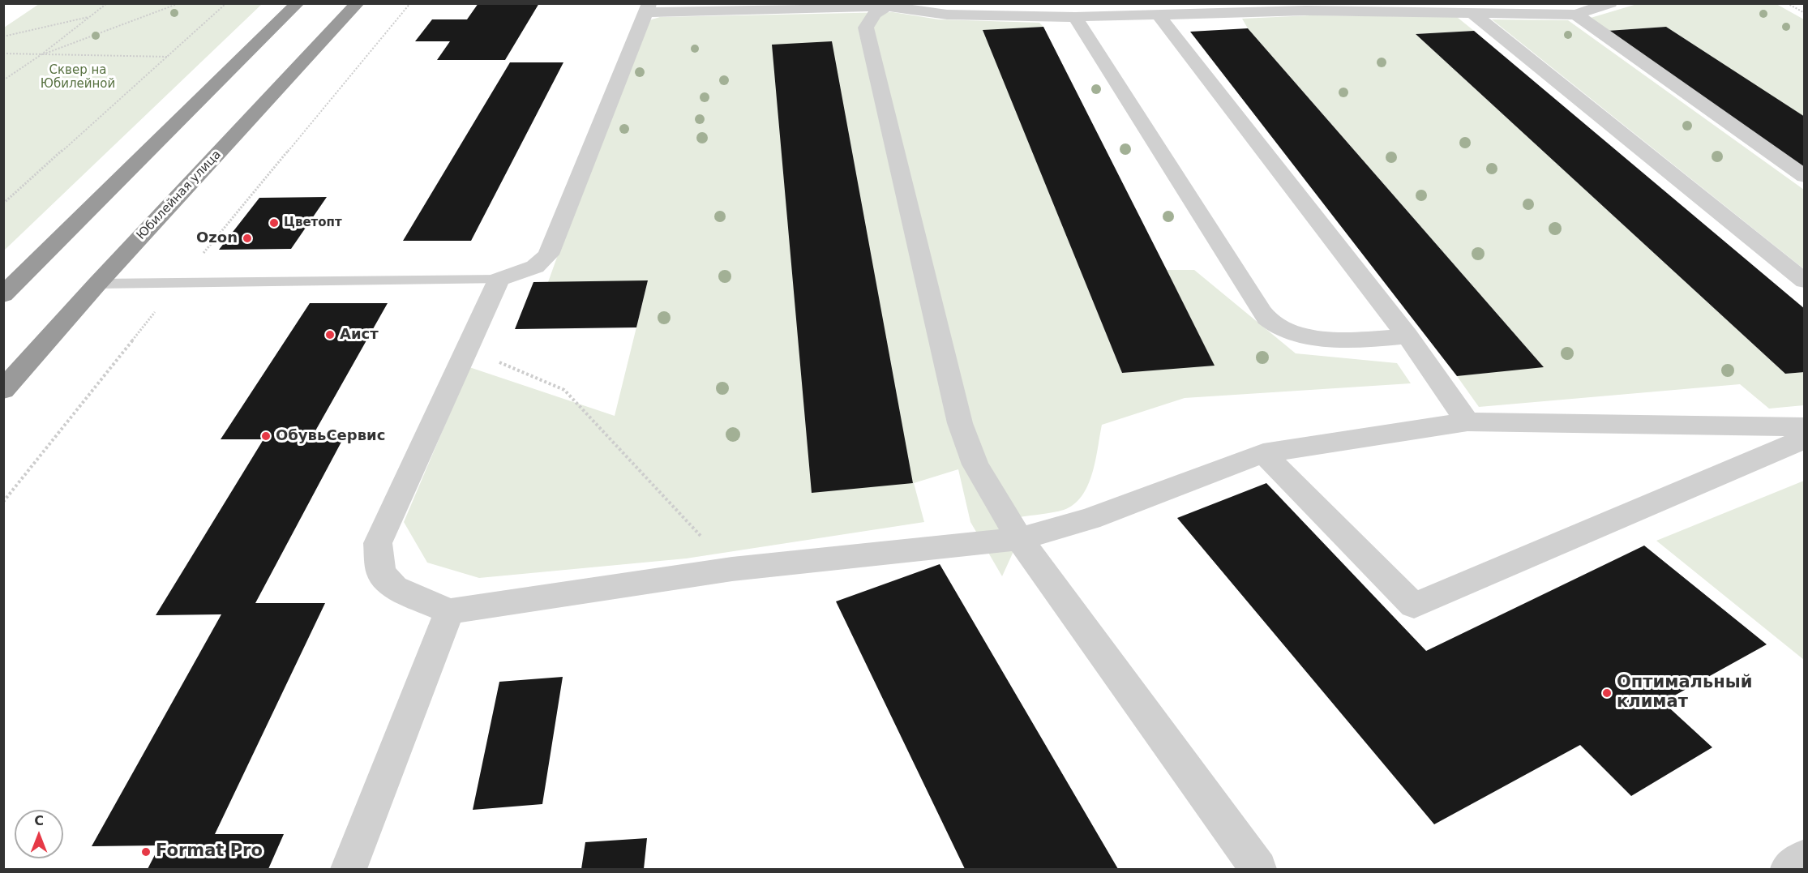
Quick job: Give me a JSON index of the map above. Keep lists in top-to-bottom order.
{
  "streets": {
    "highway": ["Юбилейная улица"]
  },
  "parks": ["Сквер на Юбилейной"],
  "places": [
    "Цветопт",
    "Ozon",
    "Аист",
    "ОбувьСервис",
    "Оптимальный климат",
    "Format Pro"
  ],
  "north": "top"
}
